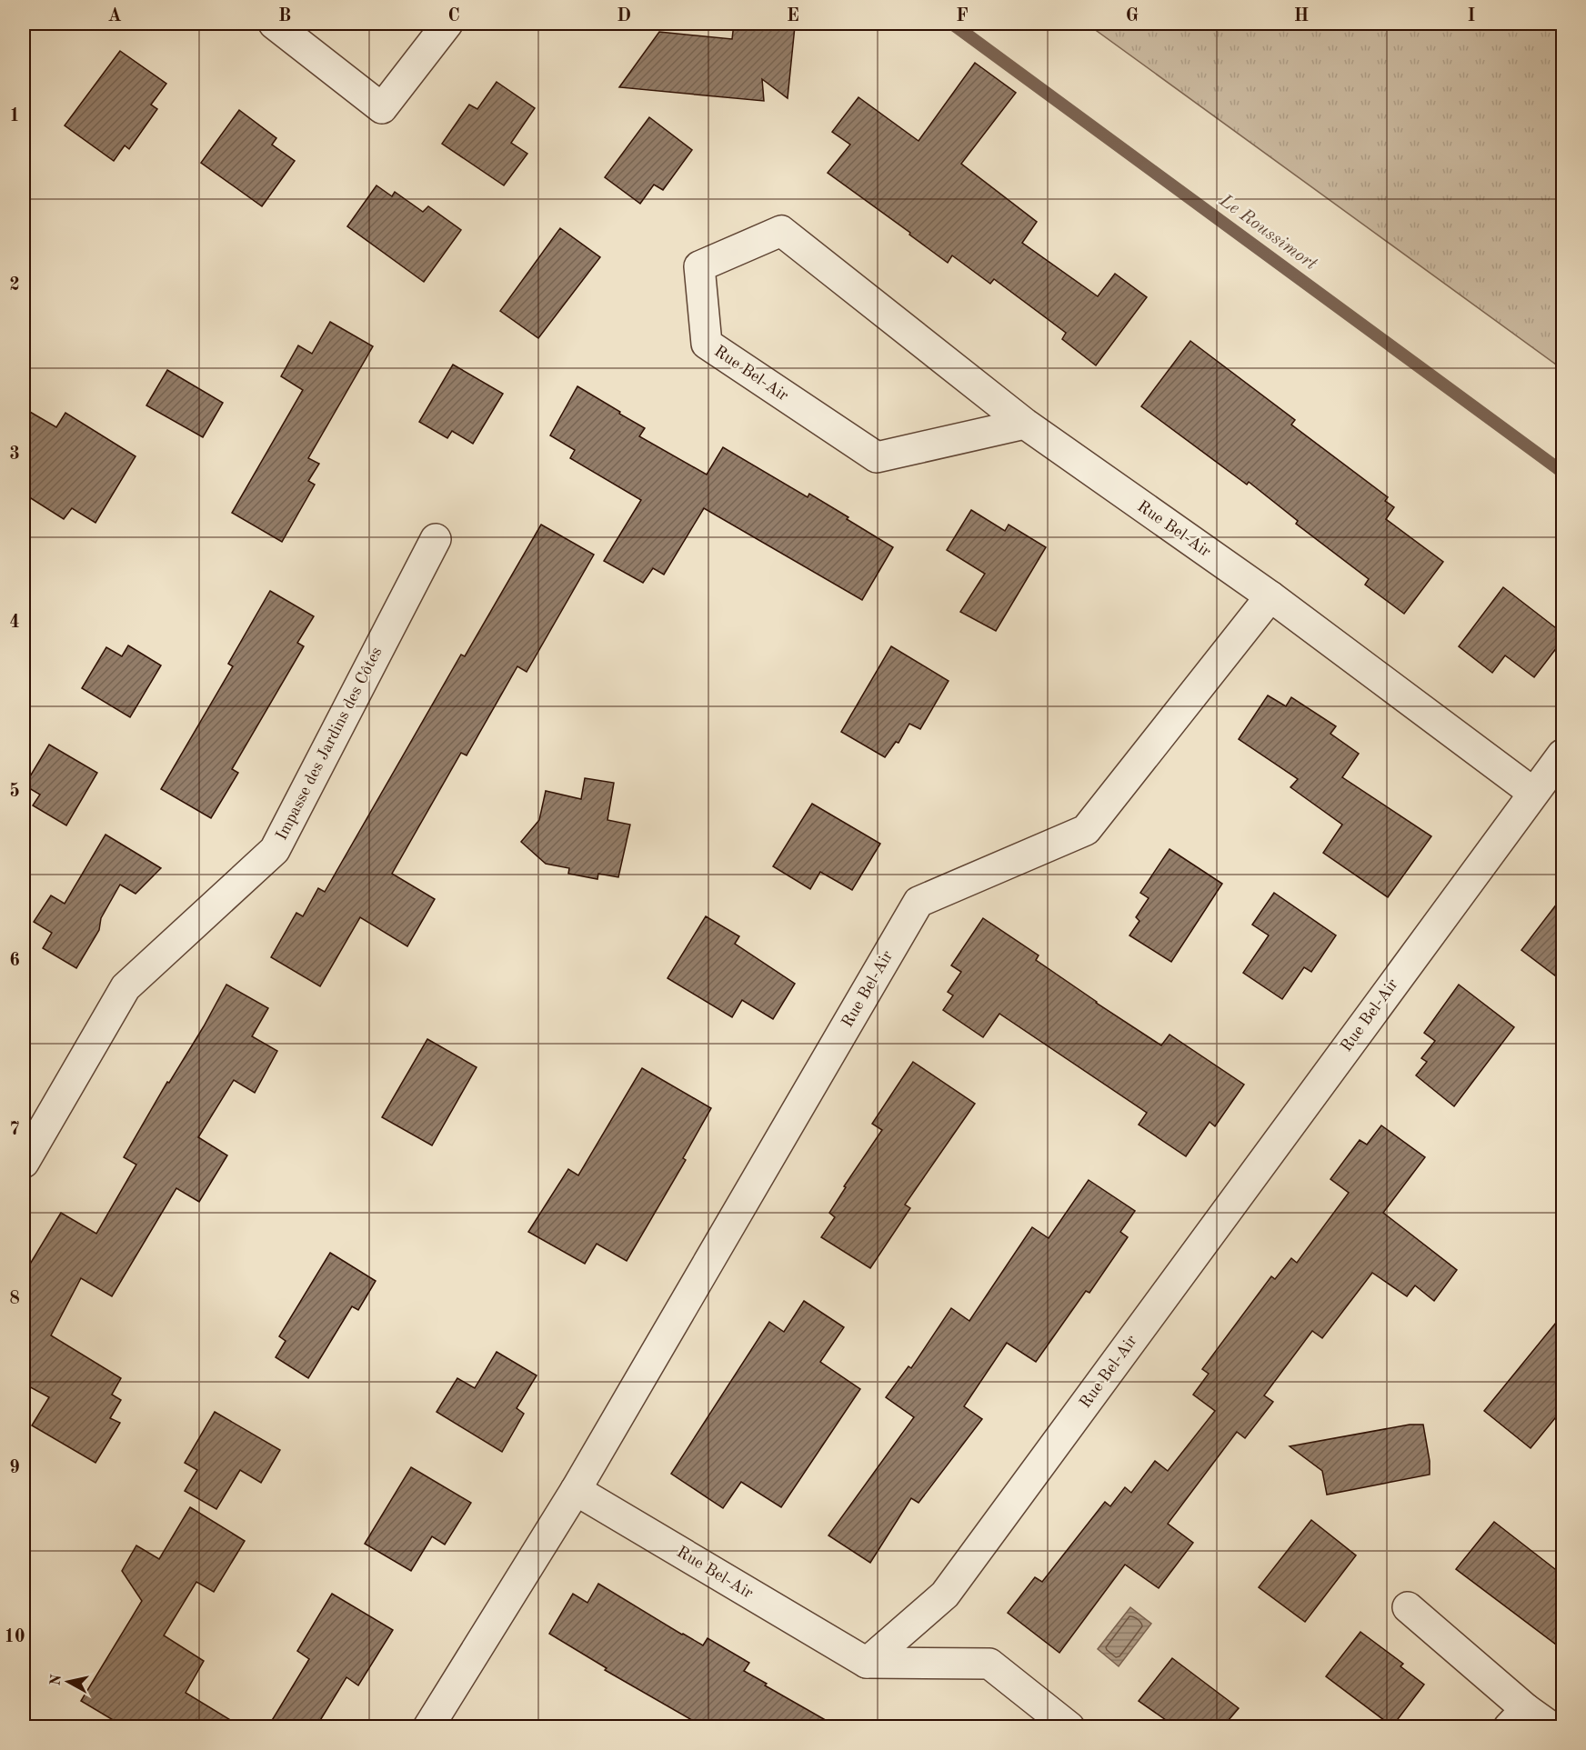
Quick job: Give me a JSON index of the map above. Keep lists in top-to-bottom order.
{
  "streets": {
    "street": ["Rue Bel-Air", "Impasse des Jardins des Côtes"]
  },
  "water": ["Le Roussimort"],
  "north": "left",
  "grid": {
    "columns": [
      "A",
      "B",
      "C",
      "D",
      "E",
      "F",
      "G",
      "H",
      "I"
    ],
    "rows": [
      "1",
      "2",
      "3",
      "4",
      "5",
      "6",
      "7",
      "8",
      "9",
      "10"
    ]
  }
}
